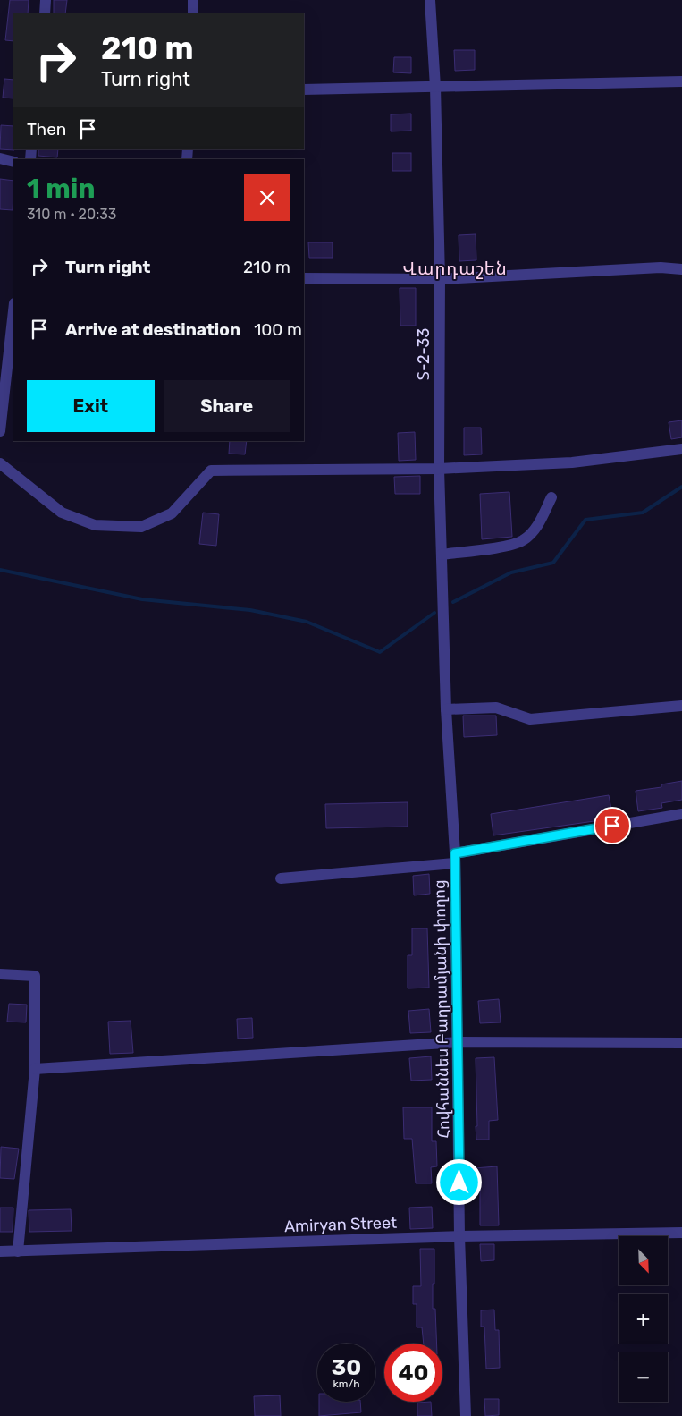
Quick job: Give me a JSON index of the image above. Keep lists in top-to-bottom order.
{
  "streets": {
    "street": ["Տ-2-33", "Հովհաննես Բաղրամյանի փողոց", "Amiryan Street"]
  },
  "crossings": [
    ["Տ-2-33", "Հովհաննես Բաղրամյանի փողոց"],
    ["Հովհաննես Բաղրամյանի փողոց", "Amiryan Street"]
  ],
  "districts": ["Վարդաշեն"],
  "north": "bottom right",
  "page": {
    "turn": ["210 m", "Turn right"],
    "then": "Then",
    "heading": ["1 min", "310 m · 20:33"],
    "list": [
      {
        "name": "Turn right",
        "value": "210 m"
      },
      {
        "name": "Arrive at destination",
        "value": "100 m"
      }
    ],
    "buttons": ["Exit", "Share"],
    "map_buttons": ["+", "−"],
    "speed": "30 km/h",
    "limit": "40"
  }
}
